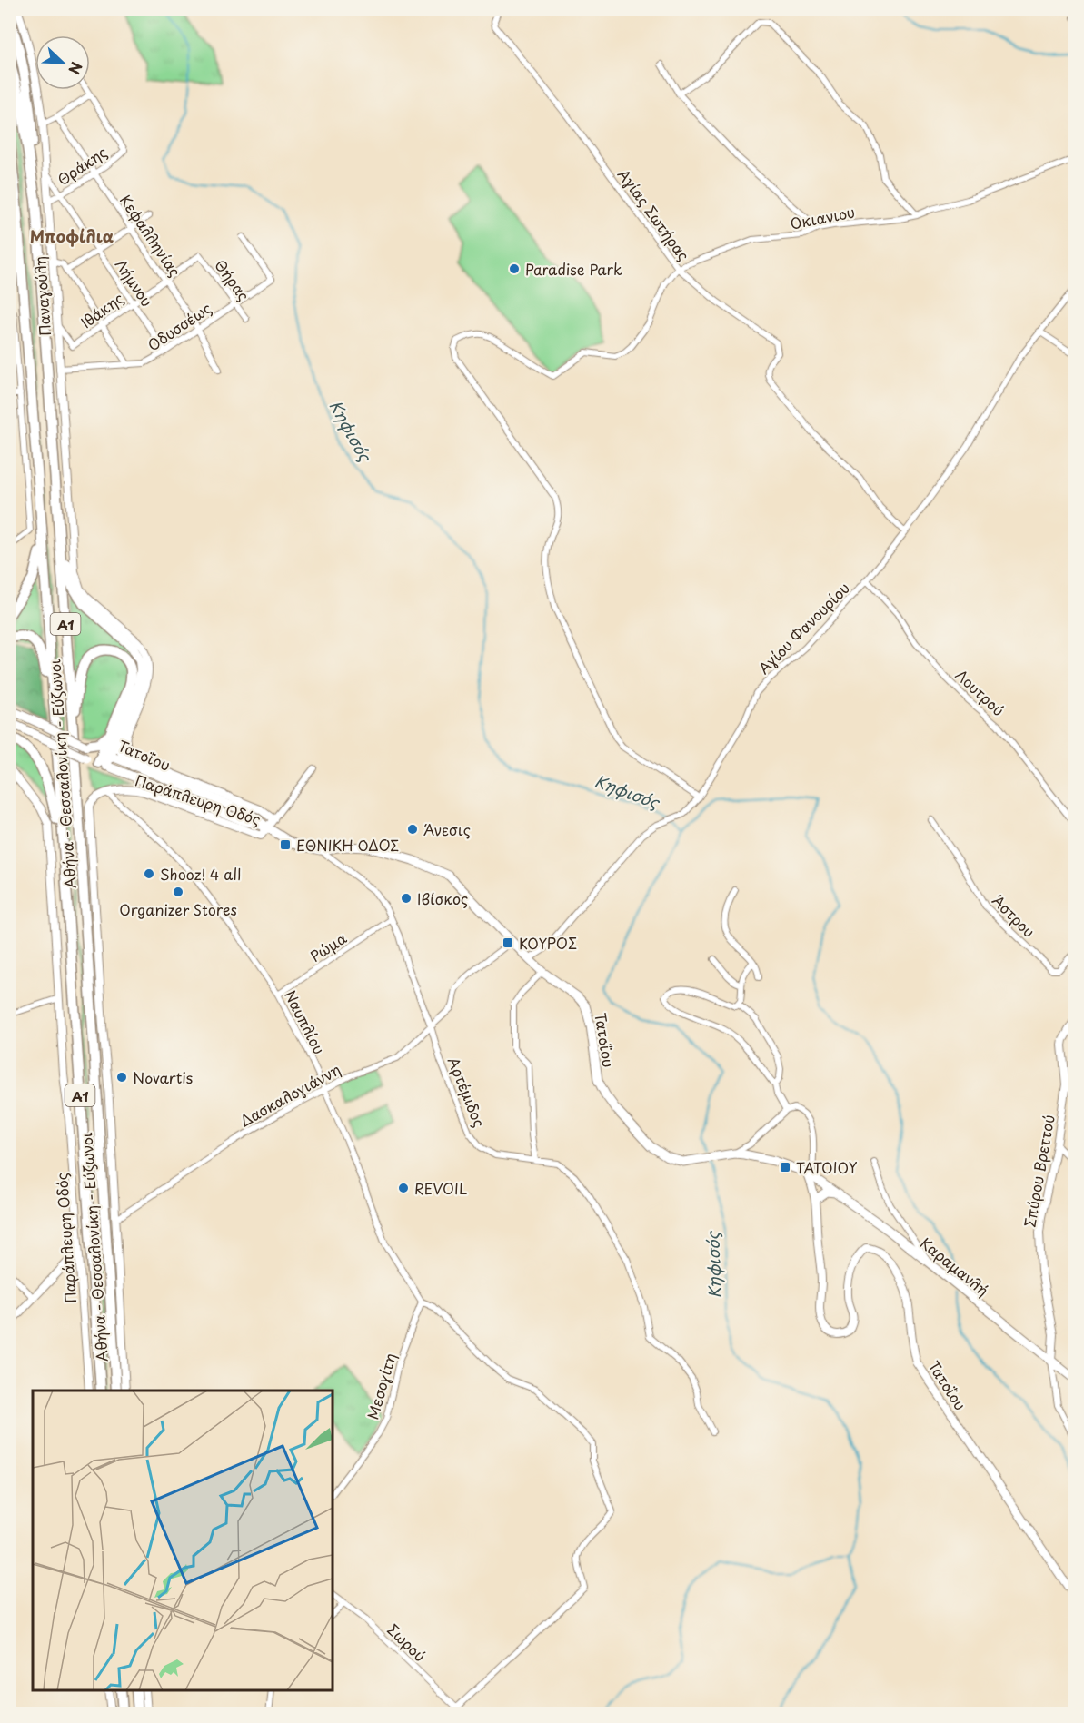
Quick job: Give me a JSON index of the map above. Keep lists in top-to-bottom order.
{
  "streets": {
    "highway": ["Α1", "Αθήνα - Θεσσαλονίκη - Εύζωνοι"],
    "main road": ["Τατοΐου", "Καραμανλή"],
    "street": [
      "Θράκης",
      "Αγίας Σωτήρας",
      "Οκιανιου",
      "Κεφαλληνίας",
      "Θήρας",
      "Λήμνου",
      "Παναγούλη",
      "Ιθάκης",
      "Οδυσσέως",
      "Αγίου Φανουρίου",
      "Λουτρού",
      "Παράπλευρη Οδός",
      "Άστρου",
      "Ρώμα",
      "Ναυπλίου",
      "Αρτέμιδος",
      "Δασκαλογιάννη",
      "Σπύρου Βρεττού",
      "Μεσογίτη",
      "Σωρού"
    ]
  },
  "crossings": [
    ["Θράκης", "Κεφαλληνίας"],
    ["Θράκης", "Λήμνου"],
    ["Θράκης", "Παναγούλη"],
    ["Αγίας Σωτήρας", "Οκιανιου"],
    ["Αγίας Σωτήρας", "Αγίου Φανουρίου"],
    ["Κεφαλληνίας", "Ιθάκης"],
    ["Κεφαλληνίας", "Οδυσσέως"],
    ["Θήρας", "Ιθάκης"],
    ["Θήρας", "Οδυσσέως"],
    ["Λήμνου", "Παναγούλη"],
    ["Λήμνου", "Ιθάκης"],
    ["Λήμνου", "Οδυσσέως"],
    ["Παναγούλη", "Ιθάκης"],
    ["Παναγούλη", "Οδυσσέως"],
    ["Παναγούλη", "Παράπλευρη Οδός"],
    ["Οδυσσέως", "Παράπλευρη Οδός"],
    ["Αγίου Φανουρίου", "Λουτρού"],
    ["Αγίου Φανουρίου", "Τατοΐου"],
    ["Τατοΐου", "Παράπλευρη Οδός"],
    ["Τατοΐου", "Αρτέμιδος"],
    ["Τατοΐου", "Δασκαλογιάννη"],
    ["Τατοΐου", "Καραμανλή"],
    ["Παράπλευρη Οδός", "Ναυπλίου"],
    ["Ρώμα", "Ναυπλίου"],
    ["Ρώμα", "Αρτέμιδος"],
    ["Ναυπλίου", "Δασκαλογιάννη"],
    ["Ναυπλίου", "Μεσογίτη"],
    ["Αρτέμιδος", "Δασκαλογιάννη"],
    ["Σπύρου Βρεττού", "Καραμανλή"]
  ],
  "districts": ["Μποφίλια"],
  "water": ["Κηφισός"],
  "places": {
    "other": [
      "Paradise Park",
      "Άνεσις",
      "Shooz! 4 all",
      "Organizer Stores",
      "Ιβίσκος",
      "Novartis",
      "REVOIL"
    ],
    "transit": ["ΕΘΝΙΚΗ ΟΔΟΣ", "ΚΟΥΡΟΣ", "ΤΑΤΟΙΟΥ"]
  },
  "north": "bottom right"
}
